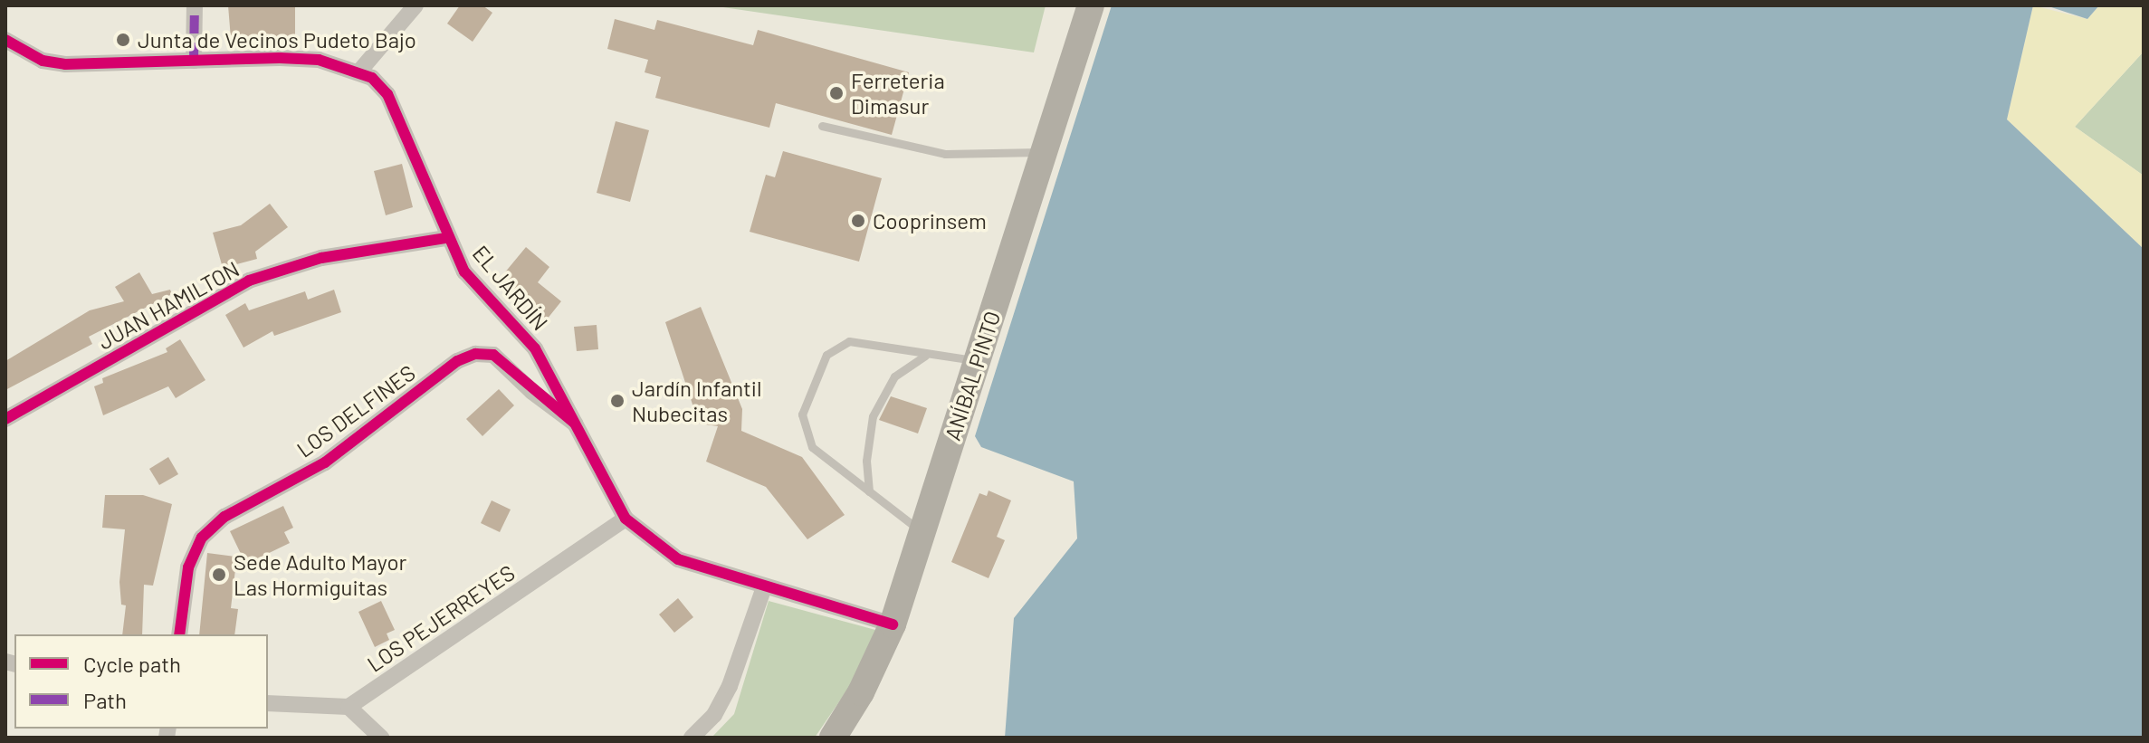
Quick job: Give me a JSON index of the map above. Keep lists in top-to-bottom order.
{
  "streets": {
    "main road": ["ANÍBAL PINTO"],
    "street": [
      "EL JARDÍN",
      "JUAN HAMILTON",
      "LOS DELFINES",
      "LOS PEJERREYES"
    ]
  },
  "crossings": [
    ["EL JARDÍN", "JUAN HAMILTON"],
    ["EL JARDÍN", "ANÍBAL PINTO"],
    ["EL JARDÍN", "LOS DELFINES"],
    ["EL JARDÍN", "LOS PEJERREYES"]
  ],
  "places": [
    "Junta de Vecinos Pudeto Bajo",
    "Ferreteria Dimasur",
    "Cooprinsem",
    "Jardín Infantil Nubecitas",
    "Sede Adulto Mayor Las Hormiguitas"
  ],
  "legend": ["Cycle path", "Path"]
}
